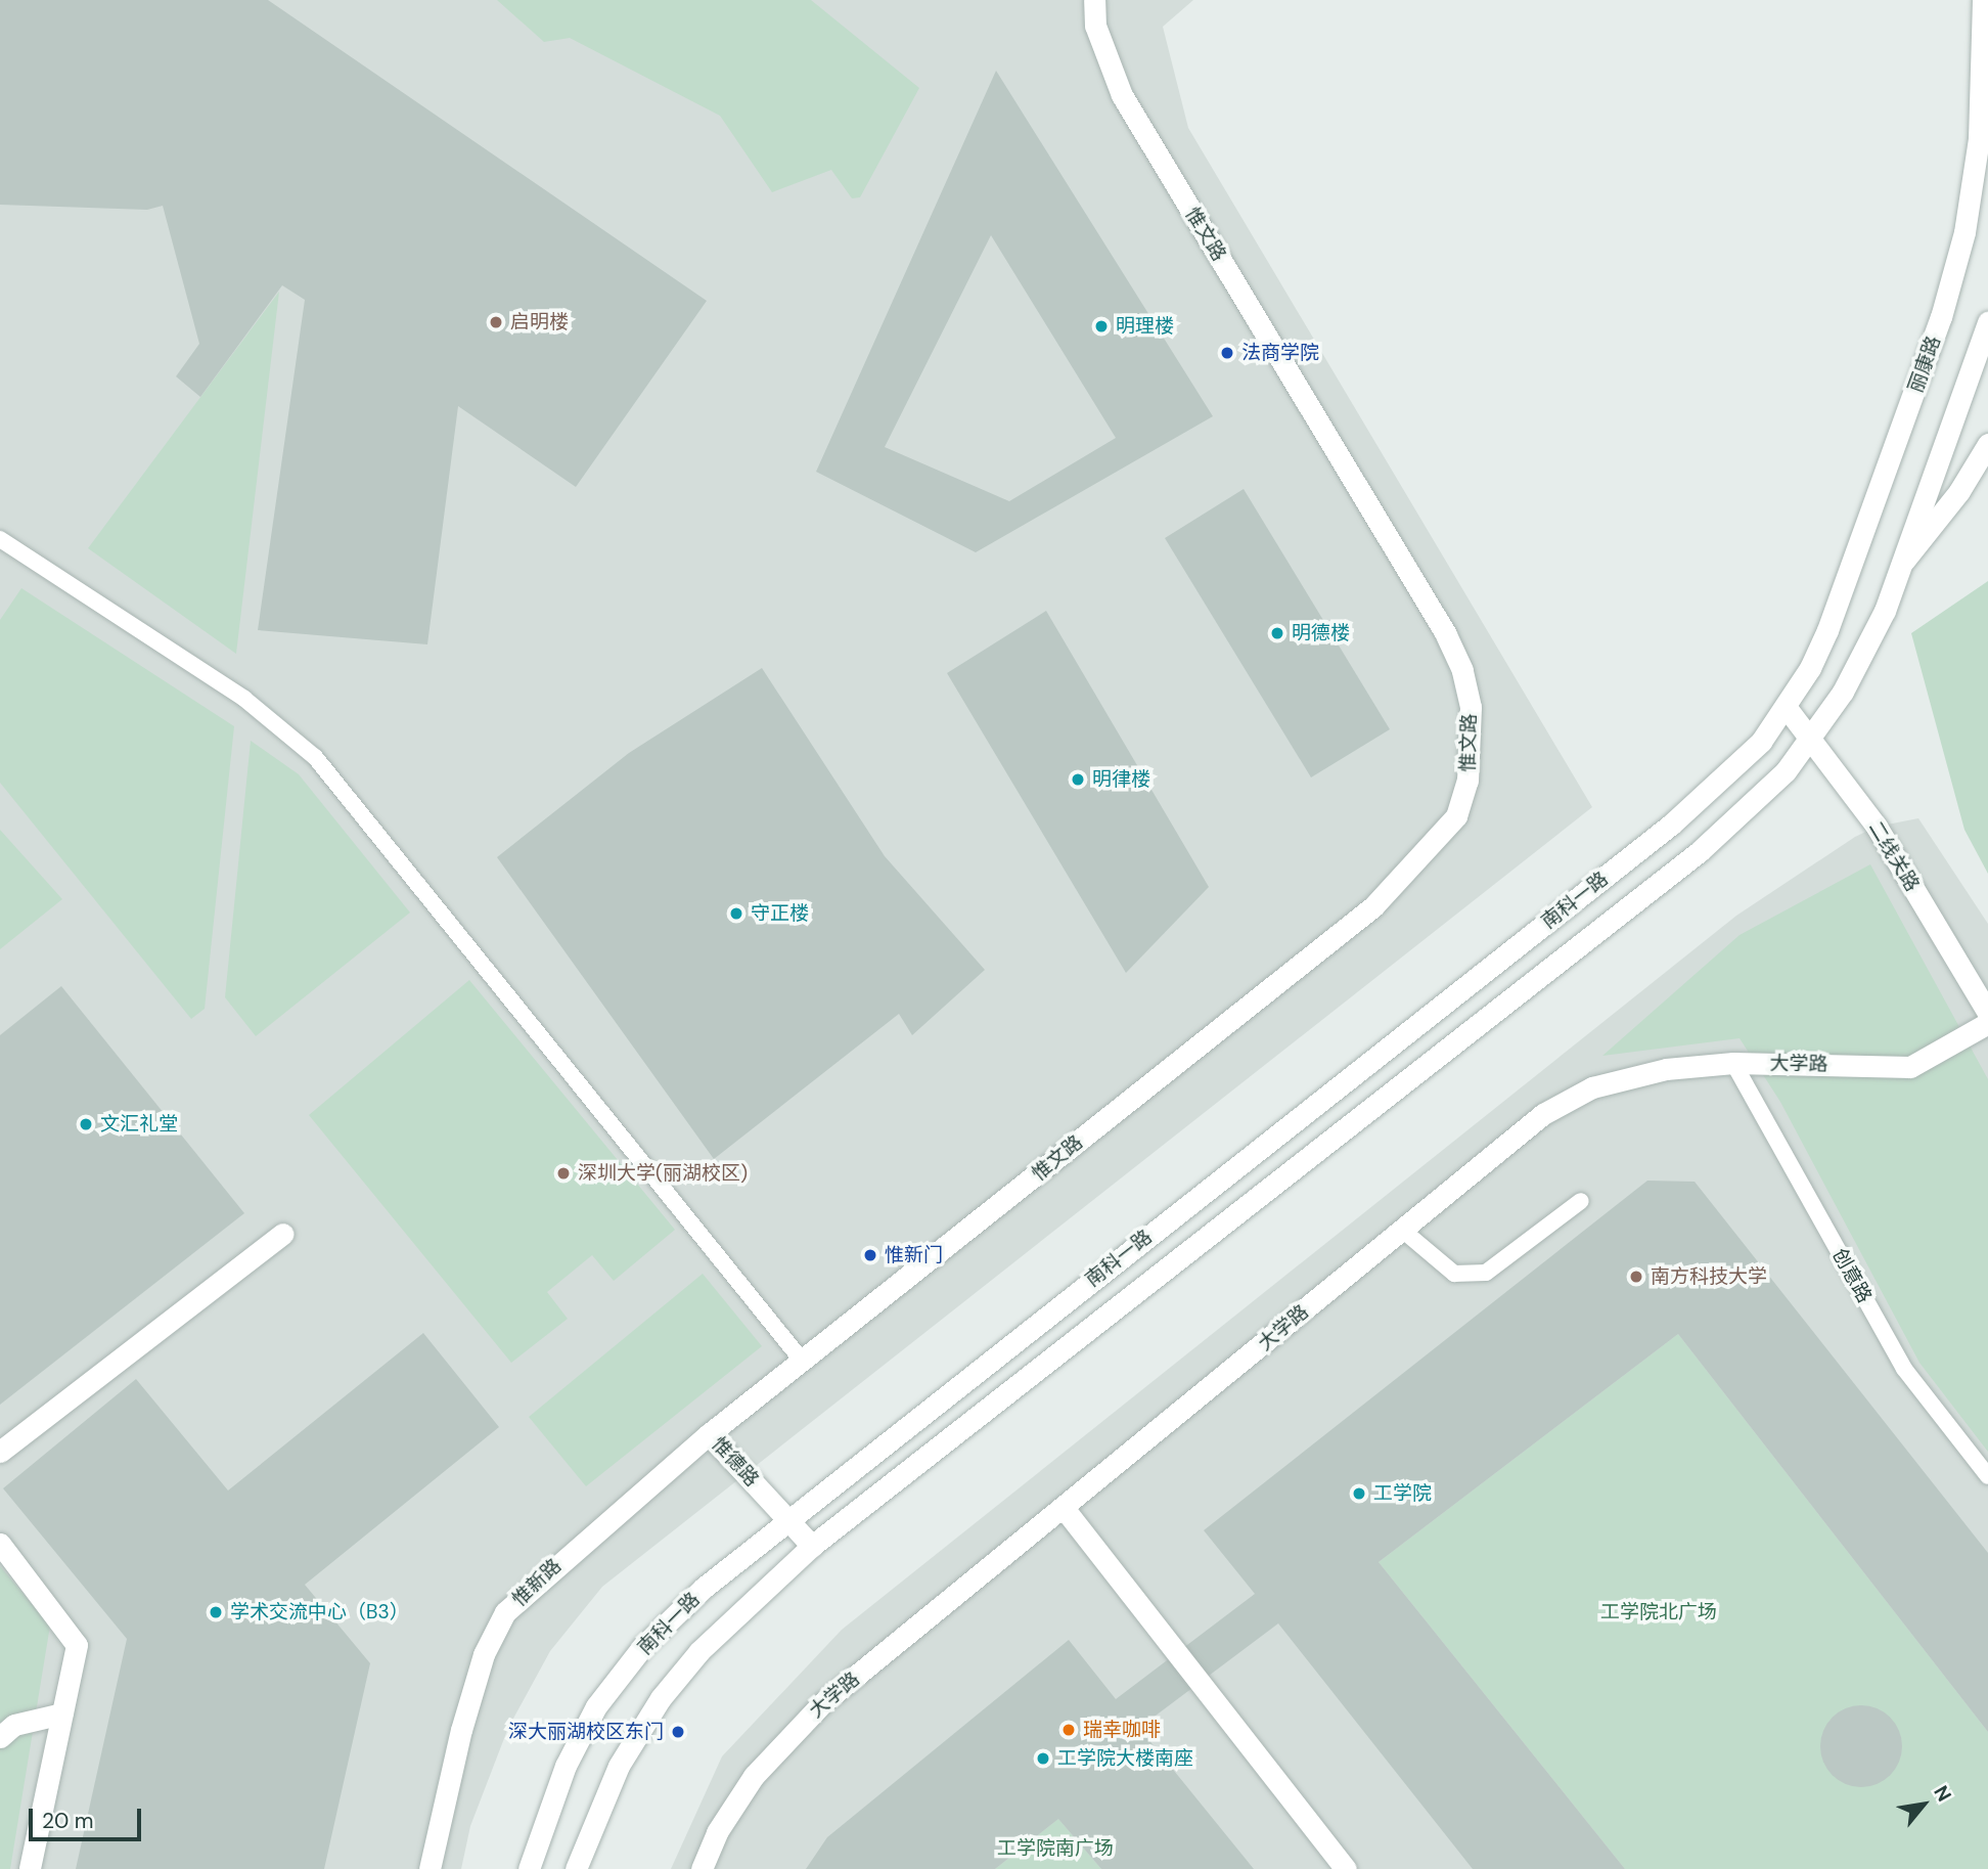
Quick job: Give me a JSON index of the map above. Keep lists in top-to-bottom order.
{
  "streets": {
    "street": [
      "惟文路",
      "丽康路",
      "二线关路",
      "南科一路",
      "大学路",
      "惟德路",
      "惟新路"
    ],
    "lane": ["创意路"]
  },
  "crossings": [
    ["惟文路", "惟德路"],
    ["丽康路", "二线关路"],
    ["丽康路", "南科一路"],
    ["二线关路", "南科一路"],
    ["南科一路", "惟德路"],
    ["大学路", "创意路"],
    ["惟德路", "惟新路"]
  ],
  "parks": ["工学院北广场", "工学院南广场"],
  "places": [
    "启明楼",
    "明理楼",
    "法商学院",
    "明德楼",
    "明律楼",
    "守正楼",
    "文汇礼堂",
    "深圳大学(丽湖校区)",
    "惟新门",
    "南方科技大学",
    "工学院",
    "学术交流中心（B3）",
    "瑞幸咖啡",
    "深大丽湖校区东门",
    "工学院大楼南座"
  ],
  "scale_bar": "20 m",
  "north": "top right"
}
